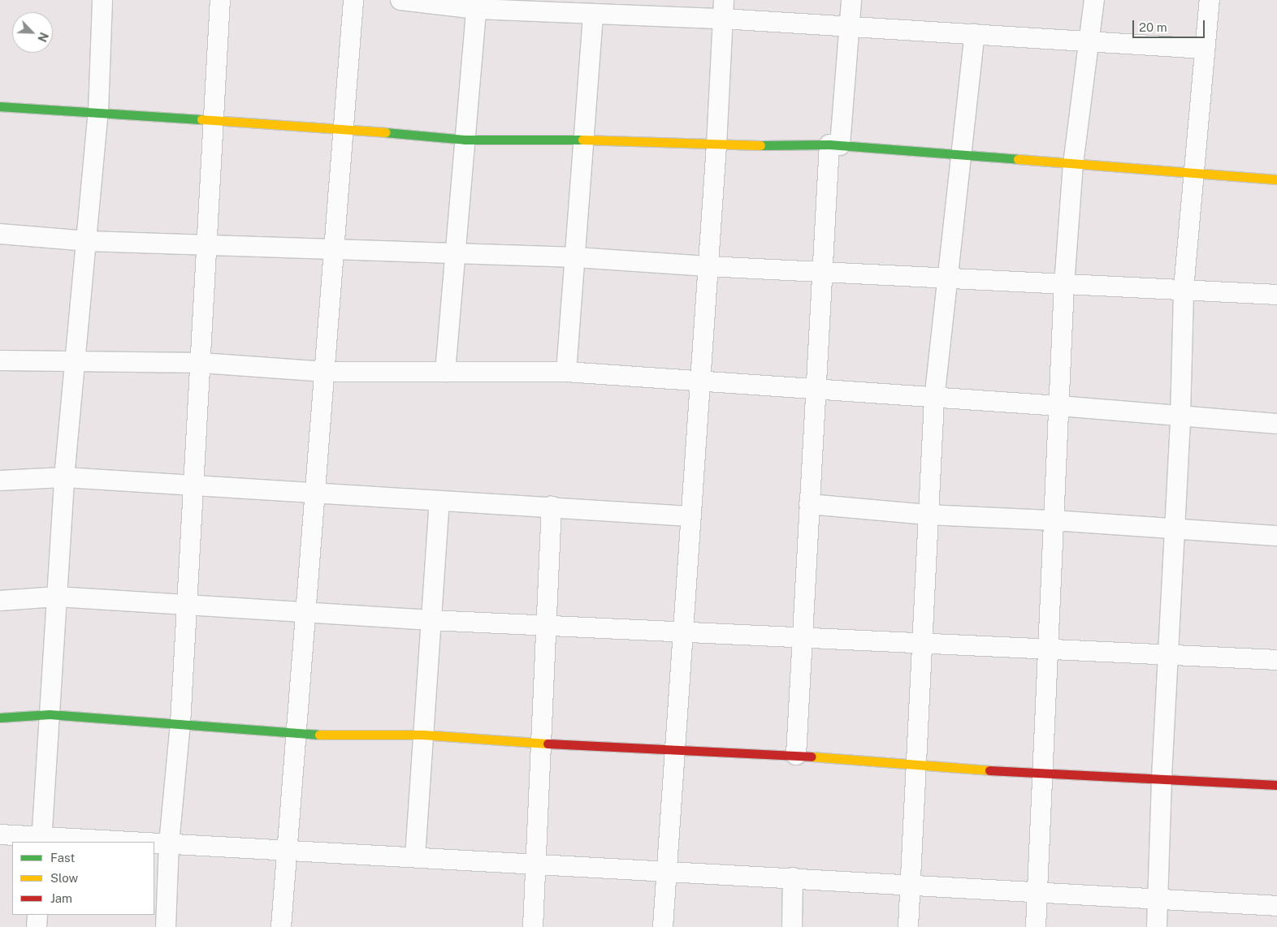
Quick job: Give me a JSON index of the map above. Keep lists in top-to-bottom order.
{
  "legend": ["Fast", "Slow", "Jam"],
  "scale_bar": "20 m",
  "north": "bottom right"
}
